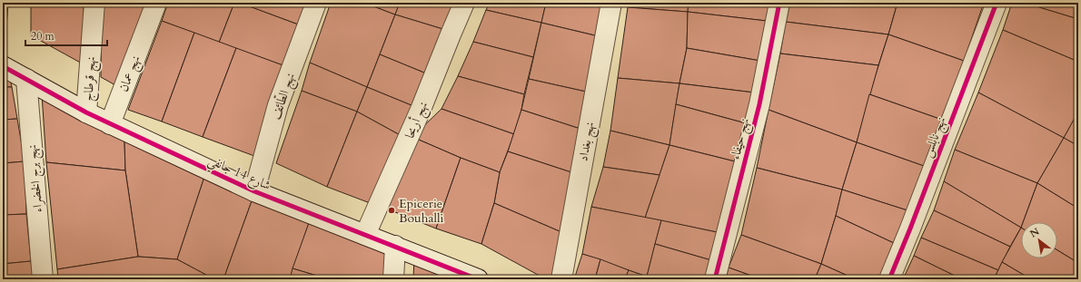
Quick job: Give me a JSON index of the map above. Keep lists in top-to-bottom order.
{
  "streets": {
    "street": [
      "نهج عمان",
      "نهج قرطاج",
      "نهج الطّائف",
      "نهج أريحا",
      "نهج نابلس",
      "نهج حيفاء",
      "نهج بغداد",
      "شارع 14 جانفي",
      "نهج برج الخضراء"
    ]
  },
  "crossings": [
    ["نهج عمان", "شارع 14 جانفي"],
    ["نهج قرطاج", "شارع 14 جانفي"],
    ["نهج الطّائف", "شارع 14 جانفي"],
    ["نهج أريحا", "شارع 14 جانفي"],
    ["شارع 14 جانفي", "نهج برج الخضراء"]
  ],
  "places": ["Epicerie Bouhalli"],
  "scale_bar": "20 m",
  "north": "top left"
}
